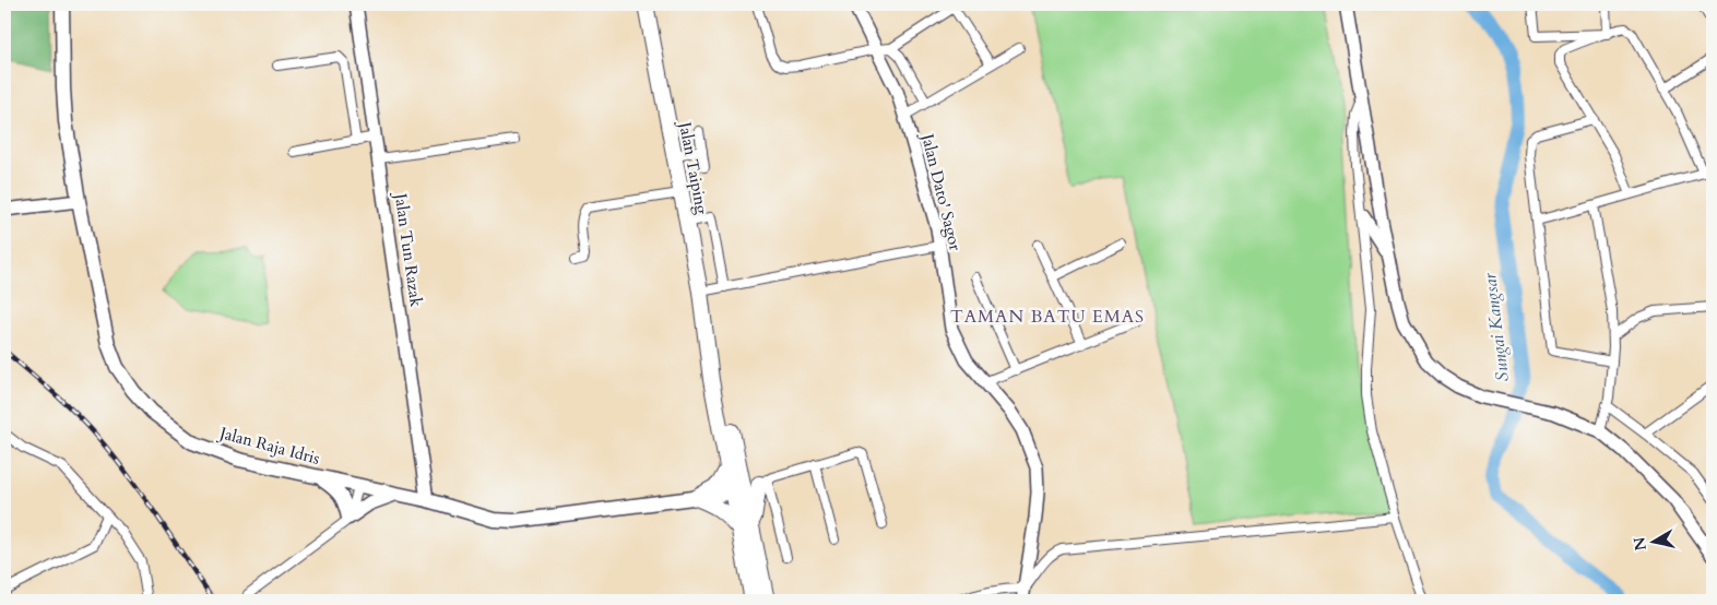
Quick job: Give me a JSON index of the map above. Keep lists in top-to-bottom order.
{
  "streets": {
    "highway": ["Jalan Taiping"],
    "main road": ["Jalan Dato' Sagor", "Jalan Tun Razak", "Jalan Raja Idris"]
  },
  "crossings": [
    ["Jalan Taiping", "Jalan Raja Idris"],
    ["Jalan Tun Razak", "Jalan Raja Idris"]
  ],
  "districts": ["TAMAN BATU EMAS"],
  "water": ["Sungai Kangsar"],
  "north": "left"
}
